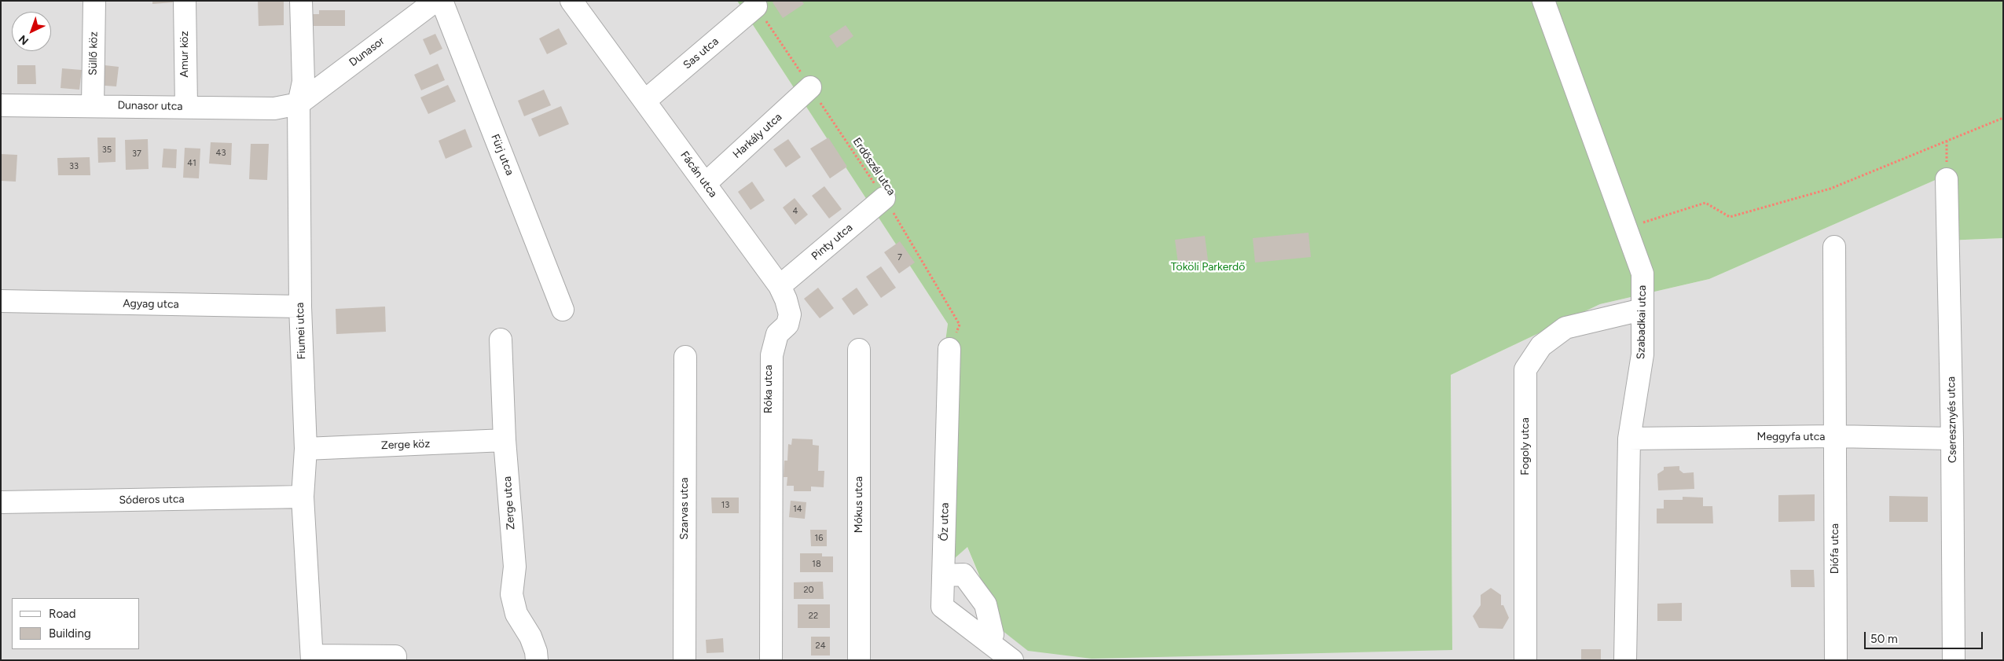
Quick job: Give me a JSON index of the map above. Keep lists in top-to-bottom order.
{
  "streets": {
    "street": [
      "Dunasor",
      "Süllő köz",
      "Sas utca",
      "Amur köz",
      "Dunasor utca",
      "Harkály utca",
      "Fürj utca",
      "Fácán utca",
      "Pinty utca",
      "Agyag utca",
      "Szabadkai utca",
      "Fiumei utca",
      "Róka utca",
      "Cseresznyés utca",
      "Meggyfa utca",
      "Zerge köz",
      "Fogoly utca",
      "Sóderos utca",
      "Zerge utca",
      "Mókus utca",
      "Szarvas utca",
      "Őz utca",
      "Diófa utca"
    ],
    "path": ["Erdőszél utca"]
  },
  "crossings": [
    ["Dunasor", "Dunasor utca"],
    ["Dunasor", "Fiumei utca"],
    ["Süllő köz", "Dunasor utca"],
    ["Sas utca", "Erdőszél utca"],
    ["Sas utca", "Fácán utca"],
    ["Amur köz", "Dunasor utca"],
    ["Dunasor utca", "Fiumei utca"],
    ["Harkály utca", "Erdőszél utca"],
    ["Harkály utca", "Fácán utca"],
    ["Erdőszél utca", "Pinty utca"],
    ["Erdőszél utca", "Őz utca"],
    ["Fácán utca", "Pinty utca"],
    ["Fácán utca", "Róka utca"],
    ["Agyag utca", "Fiumei utca"],
    ["Szabadkai utca", "Meggyfa utca"],
    ["Szabadkai utca", "Fogoly utca"],
    ["Fiumei utca", "Zerge köz"],
    ["Fiumei utca", "Sóderos utca"],
    ["Cseresznyés utca", "Meggyfa utca"],
    ["Meggyfa utca", "Diófa utca"],
    ["Zerge köz", "Zerge utca"]
  ],
  "parks": ["Tököli Parkerdő"],
  "house_numbers": [
    "35",
    "43",
    "37",
    "41",
    "33",
    "4",
    "7",
    "13",
    "14",
    "16",
    "18",
    "20",
    "22",
    "24"
  ],
  "legend": ["Road", "Building"],
  "scale_bar": "50 m",
  "north": "bottom left"
}
